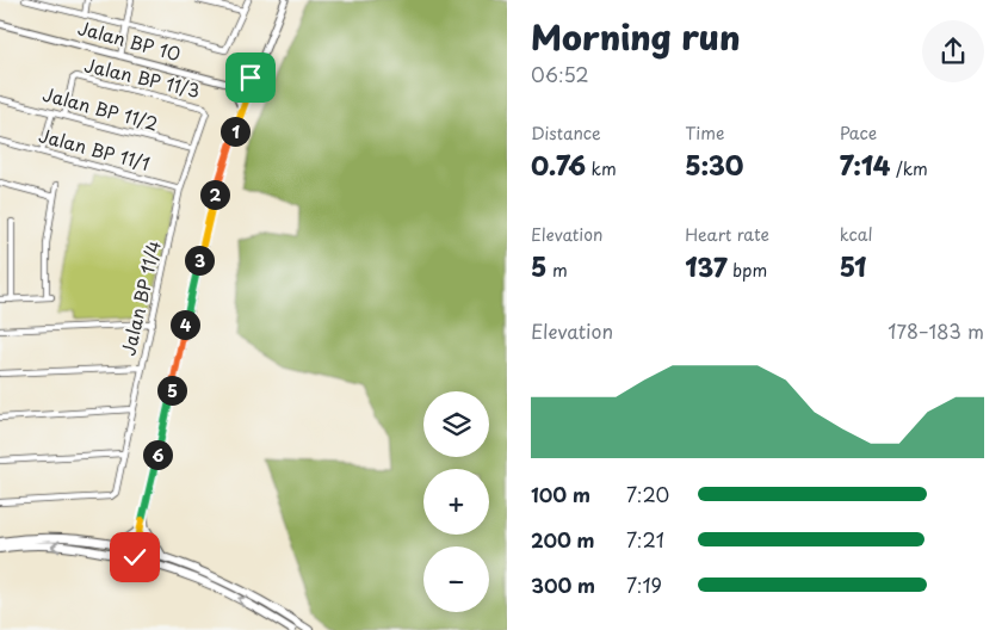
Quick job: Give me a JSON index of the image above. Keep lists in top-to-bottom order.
{
  "streets": {
    "street": [
      "Jalan BP 10",
      "Jalan BP 11/3",
      "Jalan BP 11/2",
      "Jalan BP 11/1",
      "Jalan BP 11/4"
    ]
  },
  "crossings": [
    ["Jalan BP 11/3", "Jalan BP 11/2"],
    ["Jalan BP 11/3", "Jalan BP 11/4"],
    ["Jalan BP 11/2", "Jalan BP 11/4"],
    ["Jalan BP 11/1", "Jalan BP 11/4"]
  ],
  "page": {
    "heading": ["Morning run", "06:52"],
    "stats": [
      ["Distance", "0.76 km"],
      ["Time", "5:30"],
      ["Pace", "7:14 /km"],
      ["Elevation", "5 m"],
      ["Heart rate", "137 bpm"],
      ["kcal", "51"]
    ],
    "pins": [
      "1",
      "2",
      "3",
      "4",
      "5",
      "6"
    ],
    "chart": ["Elevation", "178–183 m"],
    "map_buttons": ["+", "−"],
    "list": [
      {
        "name": "100 m",
        "note": "7:20"
      },
      {
        "name": "200 m",
        "note": "7:21"
      },
      {
        "name": "300 m",
        "note": "7:19"
      }
    ]
  }
}
